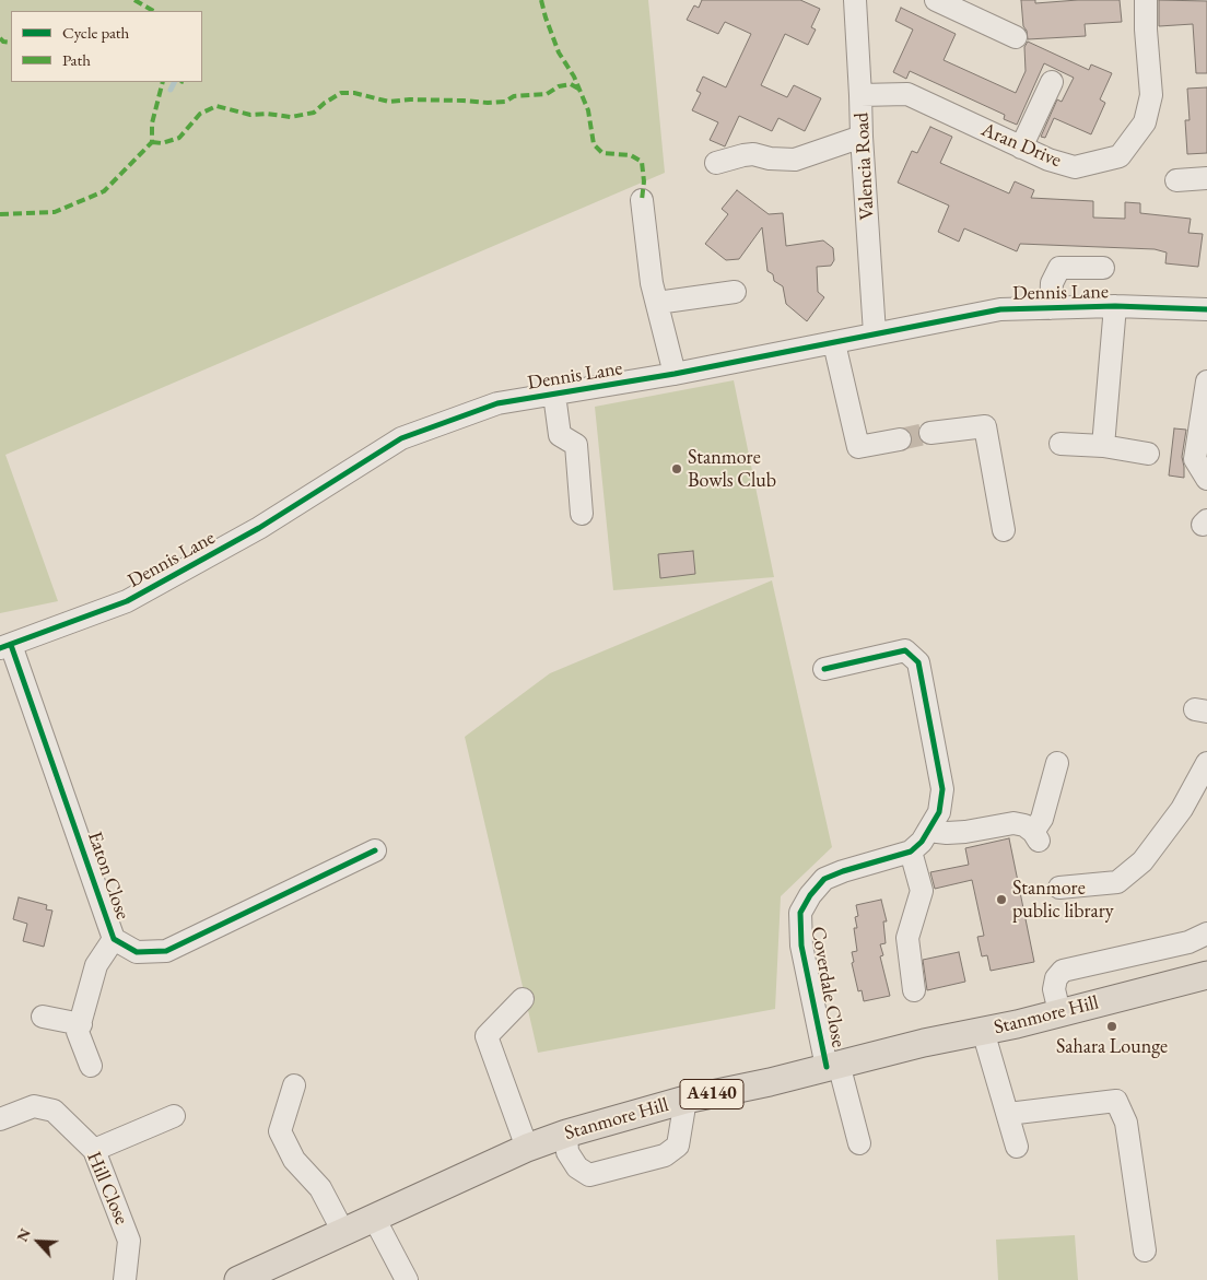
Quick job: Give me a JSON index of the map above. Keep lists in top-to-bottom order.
{
  "streets": {
    "main road": ["Stanmore Hill", "A4140"],
    "street": [
      "Aran Drive",
      "Valencia Road",
      "Dennis Lane",
      "Eaton Close",
      "Coverdale Close",
      "Hill Close"
    ]
  },
  "crossings": [
    ["Aran Drive", "Valencia Road"],
    ["Valencia Road", "Dennis Lane"],
    ["Dennis Lane", "Eaton Close"],
    ["Coverdale Close", "Stanmore Hill"]
  ],
  "places": ["Stanmore Bowls Club", "Stanmore public library", "Sahara Lounge"],
  "legend": ["Cycle path", "Path"],
  "north": "top left"
}
